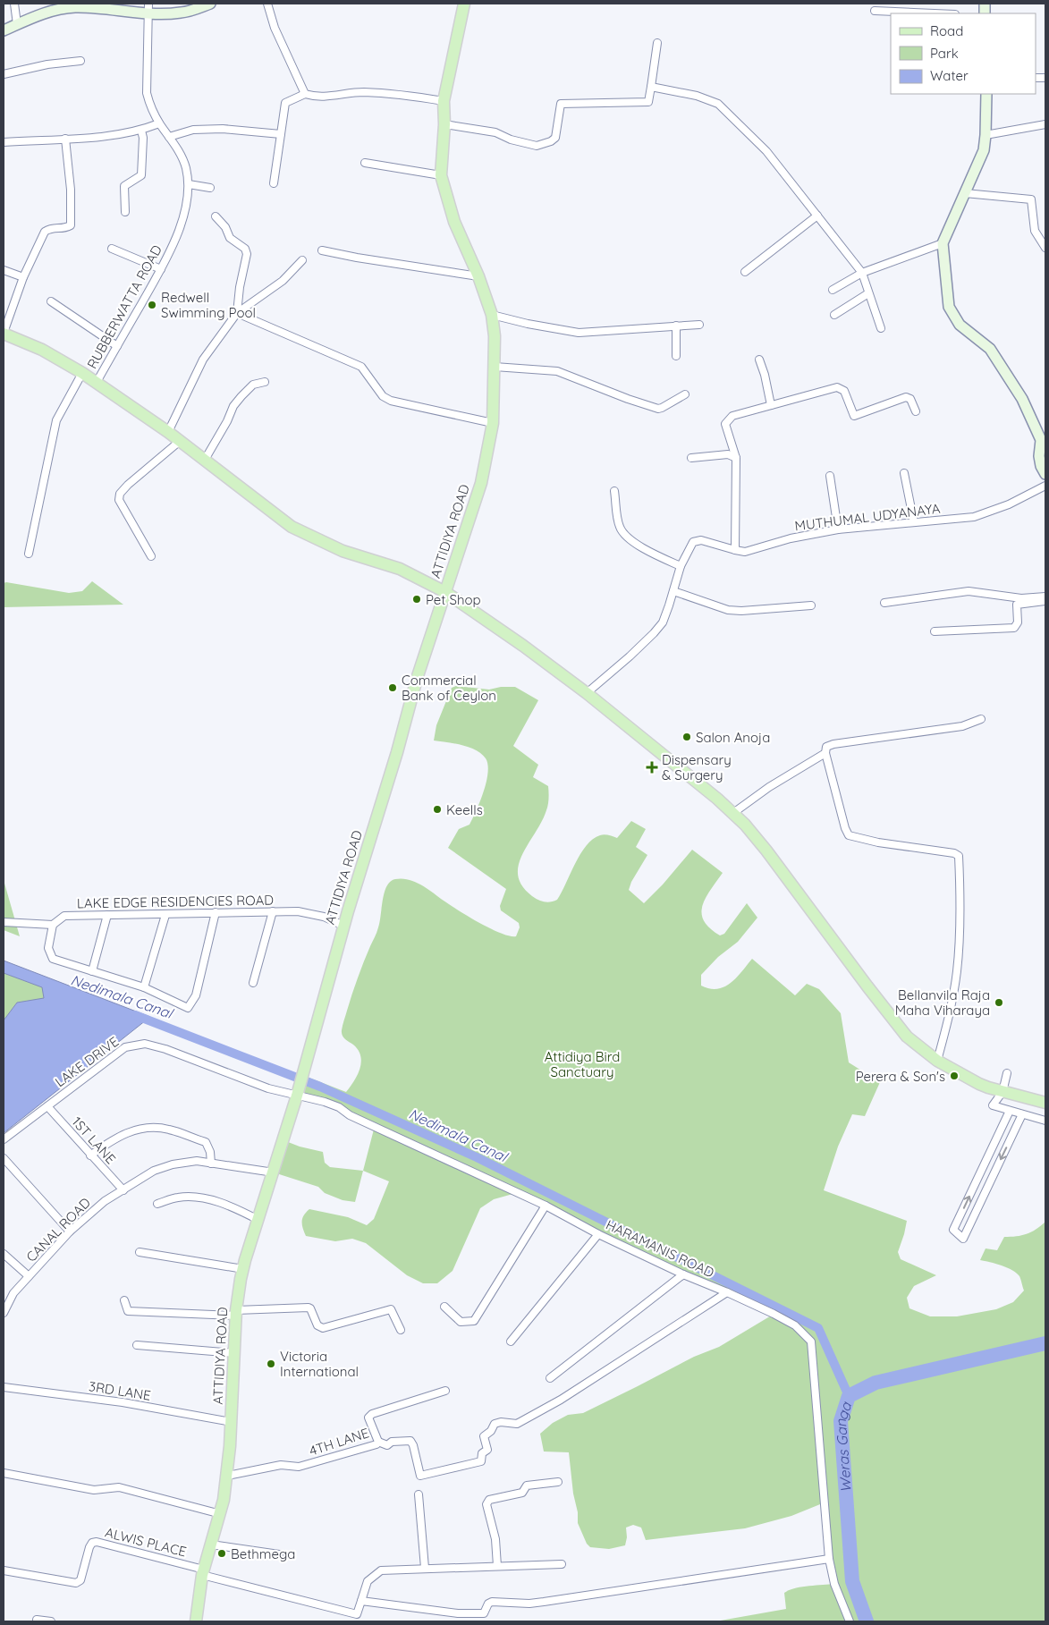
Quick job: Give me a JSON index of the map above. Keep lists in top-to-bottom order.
{
  "streets": {
    "main road": ["ATTIDIYA ROAD"],
    "street": [
      "RUBBERWATTA ROAD",
      "MUTHUMAL UDYANAYA",
      "LAKE EDGE RESIDENCIES ROAD",
      "LAKE DRIVE",
      "1ST LANE",
      "CANAL ROAD",
      "HARAMANIS ROAD",
      "3RD LANE",
      "4TH LANE",
      "ALWIS PLACE"
    ]
  },
  "crossings": [
    ["ATTIDIYA ROAD", "LAKE EDGE RESIDENCIES ROAD"],
    ["ATTIDIYA ROAD", "LAKE DRIVE"],
    ["ATTIDIYA ROAD", "CANAL ROAD"],
    ["ATTIDIYA ROAD", "HARAMANIS ROAD"],
    ["ATTIDIYA ROAD", "3RD LANE"],
    ["ATTIDIYA ROAD", "4TH LANE"],
    ["ATTIDIYA ROAD", "ALWIS PLACE"],
    ["LAKE DRIVE", "1ST LANE"],
    ["LAKE DRIVE", "HARAMANIS ROAD"],
    ["1ST LANE", "CANAL ROAD"]
  ],
  "water": ["Nedimala Canal", "Weras Ganga"],
  "parks": ["Attidiya Bird Sanctuary"],
  "places": {
    "other": [
      "Redwell Swimming Pool",
      "Pet Shop",
      "Commercial Bank of Ceylon",
      "Salon Anoja",
      "Keells",
      "Bellanvila Raja Maha Viharaya",
      "Perera & Son's",
      "Victoria International",
      "Bethmega"
    ],
    "health": ["Dispensary & Surgery"]
  },
  "legend": ["Road", "Park", "Water"]
}
